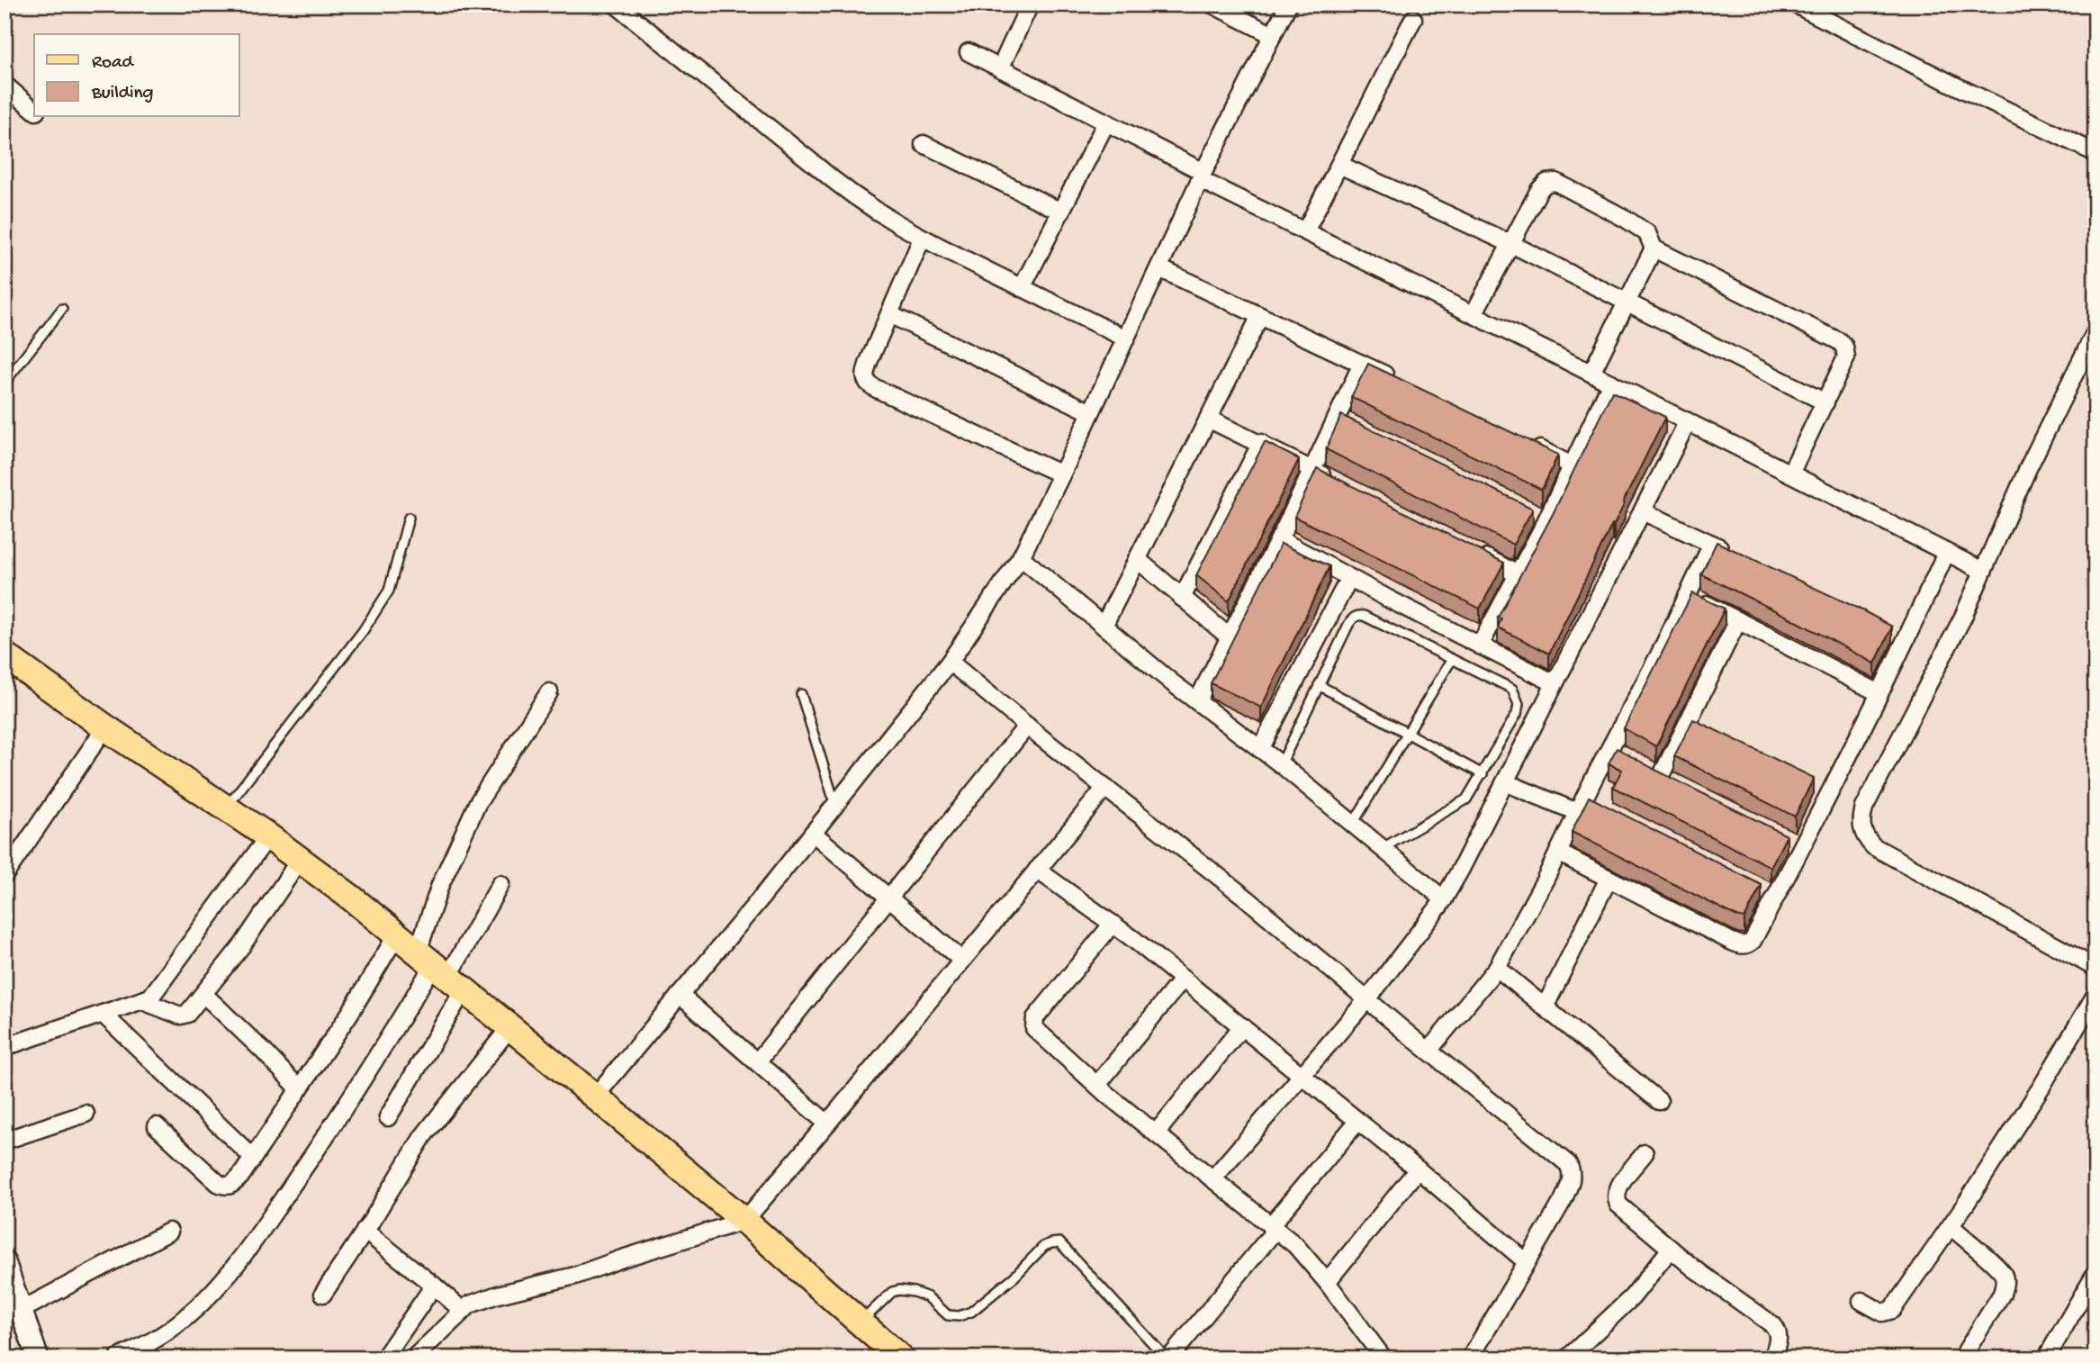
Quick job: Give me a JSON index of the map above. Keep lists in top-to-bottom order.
{
  "legend": ["Road", "Building"]
}
